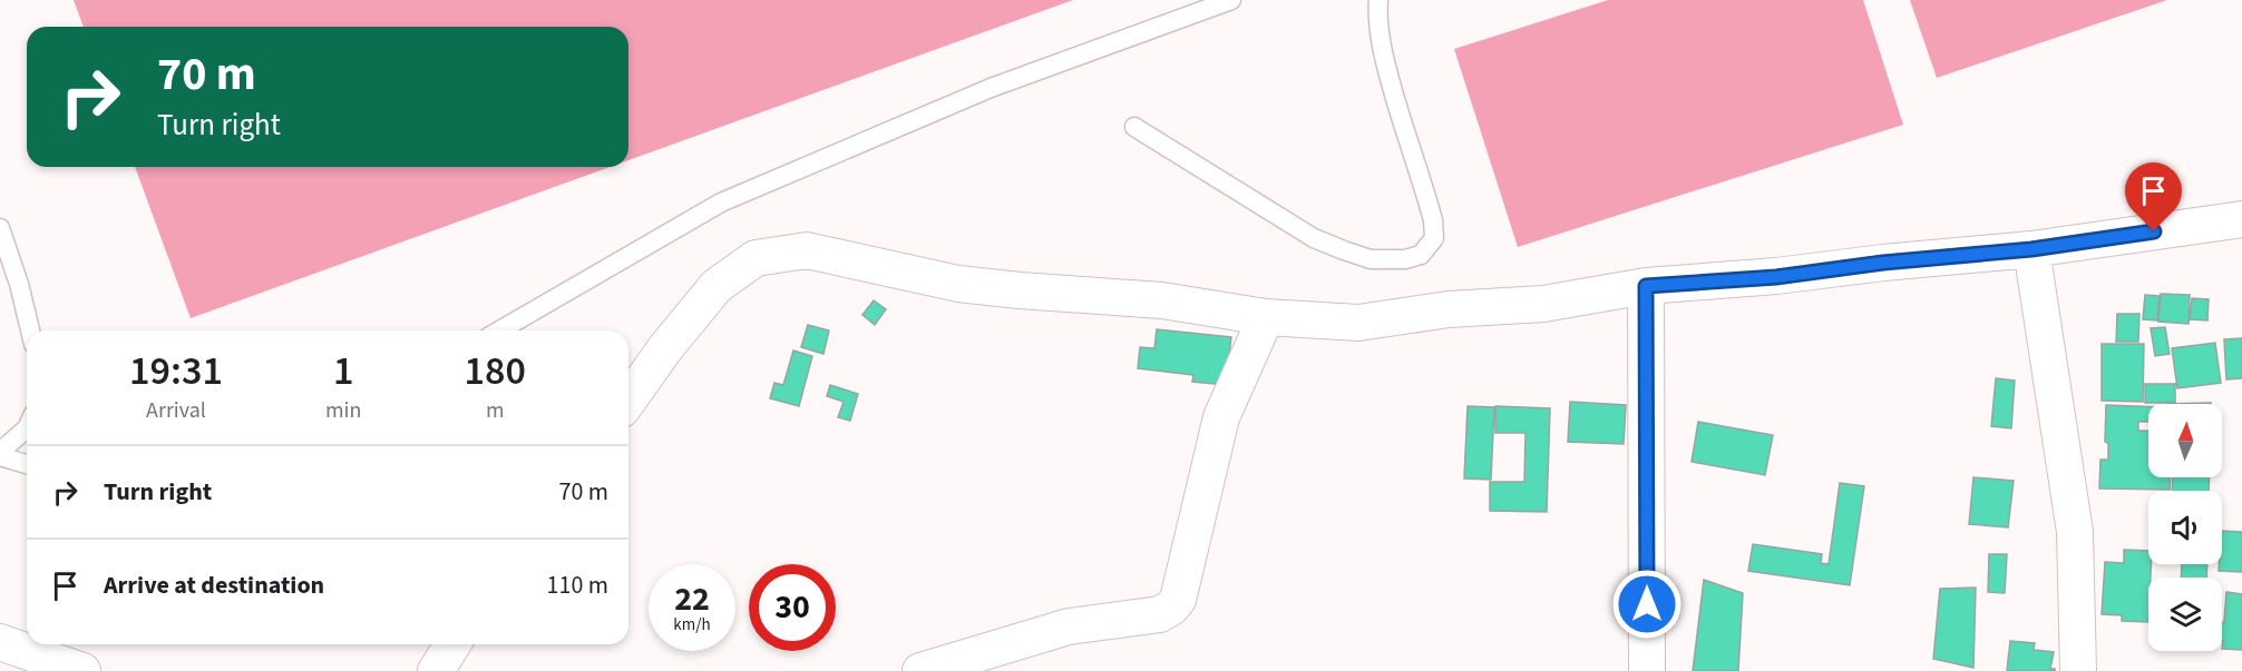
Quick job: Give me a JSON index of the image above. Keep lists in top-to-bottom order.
{
  "north": "top",
  "page": {
    "turn": ["70 m", "Turn right"],
    "eta": [
      "19:31",
      "Arrival",
      "1",
      "min",
      "180",
      "m"
    ],
    "list": [
      {
        "name": "Turn right",
        "value": "70 m"
      },
      {
        "name": "Arrive at destination",
        "value": "110 m"
      }
    ],
    "speed": "22 km/h",
    "limit": "30"
  }
}
